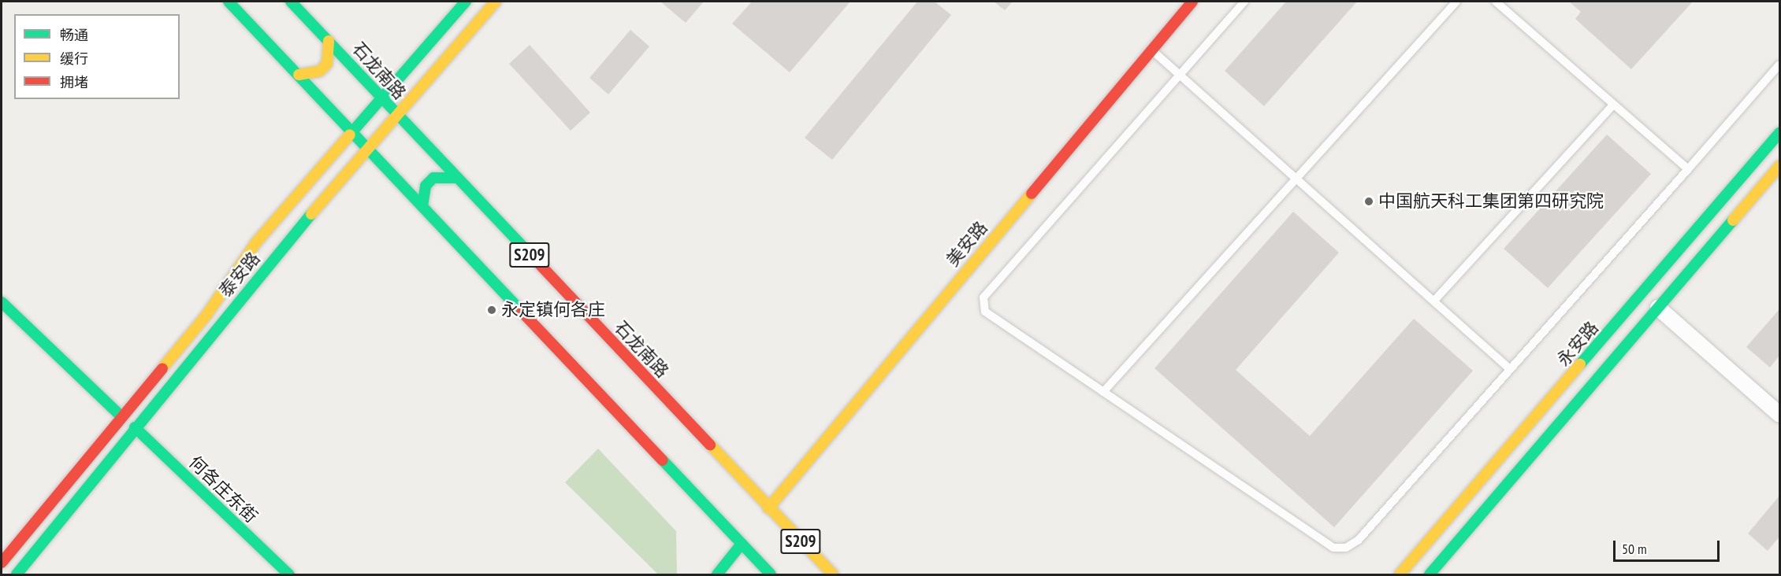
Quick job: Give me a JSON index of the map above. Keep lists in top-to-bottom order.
{
  "streets": {
    "main road": [
      "石龙南路",
      "美安路",
      "S209",
      "泰安路",
      "永安路",
      "何各庄东街"
    ]
  },
  "crossings": [
    ["石龙南路", "美安路"],
    ["石龙南路", "泰安路"],
    ["S209", "泰安路"],
    ["泰安路", "何各庄东街"]
  ],
  "places": ["中国航天科工集团第四研究院", "永定镇何各庄"],
  "legend": ["畅通", "缓行", "拥堵"],
  "scale_bar": "50 m"
}
